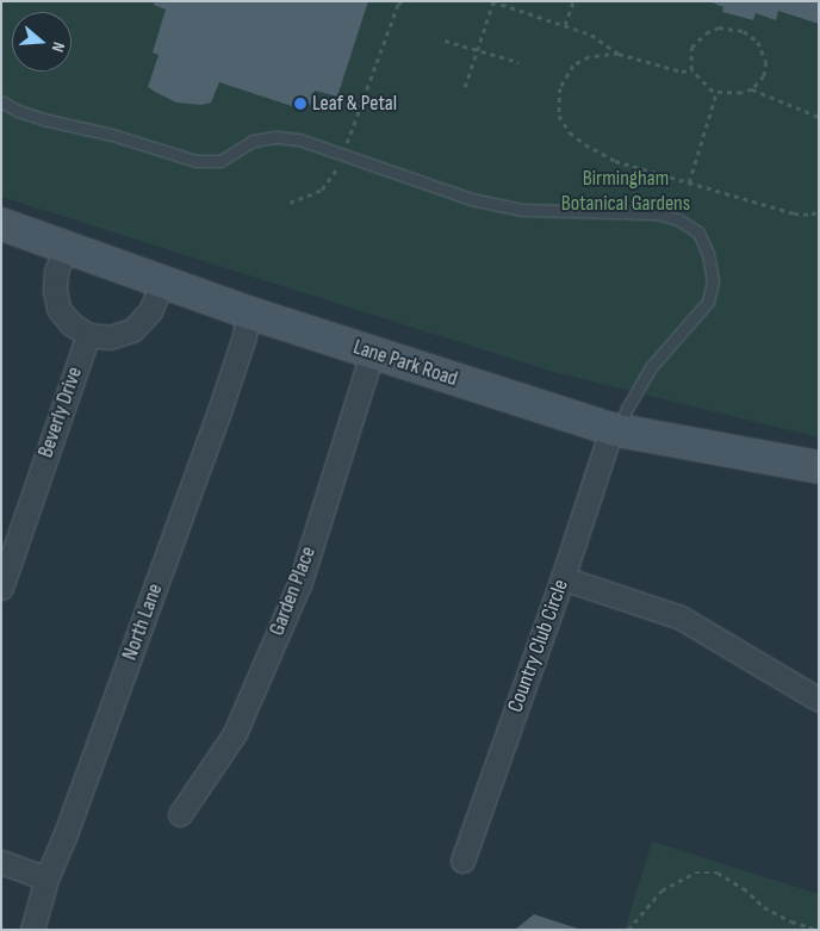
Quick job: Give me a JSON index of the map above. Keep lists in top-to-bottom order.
{
  "streets": {
    "street": [
      "Lane Park Road",
      "Beverly Drive",
      "Garden Place",
      "North Lane",
      "Country Club Circle"
    ]
  },
  "crossings": [
    ["Lane Park Road", "Garden Place"],
    ["Lane Park Road", "North Lane"],
    ["Lane Park Road", "Country Club Circle"]
  ],
  "parks": ["Birmingham Botanical Gardens"],
  "places": ["Leaf & Petal"],
  "north": "right"
}
